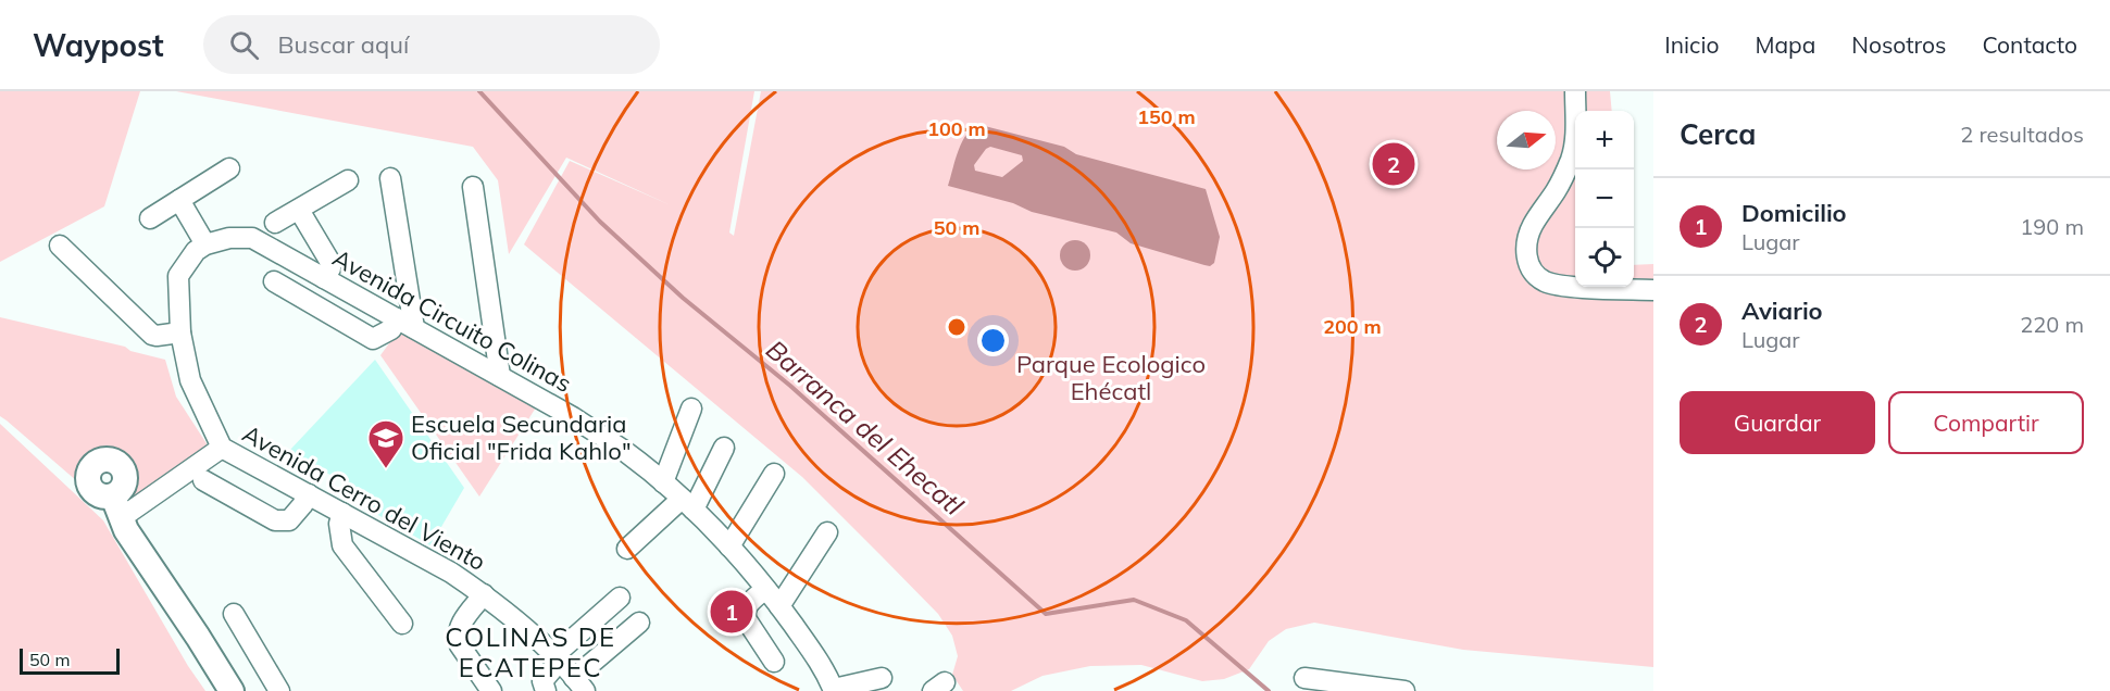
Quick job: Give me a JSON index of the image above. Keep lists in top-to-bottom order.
{
  "streets": {
    "street": ["Avenida Circuito Colinas", "Avenida Cerro del Viento"]
  },
  "crossings": [
    ["Avenida Circuito Colinas", "Avenida Cerro del Viento"]
  ],
  "districts": ["COLINAS DE ECATEPEC"],
  "water": ["Barranca del Ehecatl"],
  "parks": ["Parque Ecologico Ehécatl"],
  "places": {
    "school or university": ["Escuela Secundaria Oficial \"Frida Kahlo\""]
  },
  "scale_bar": "50 m",
  "north": "right",
  "page": {
    "header": "Waypost",
    "search": "Buscar aquí",
    "nav": [
      "Inicio",
      "Mapa",
      "Nosotros",
      "Contacto"
    ],
    "heading": ["Cerca", "2 resultados"],
    "map_buttons": ["+", "−"],
    "pins": ["2", "1"],
    "list": [
      {
        "mark": "1",
        "name": "Domicilio",
        "note": "Lugar",
        "value": "190 m"
      },
      {
        "mark": "2",
        "name": "Aviario",
        "note": "Lugar",
        "value": "220 m"
      }
    ],
    "buttons": ["Guardar", "Compartir"],
    "scale": "50 m"
  },
  "rings": [
    "150 m",
    "100 m",
    "50 m",
    "200 m"
  ]
}
